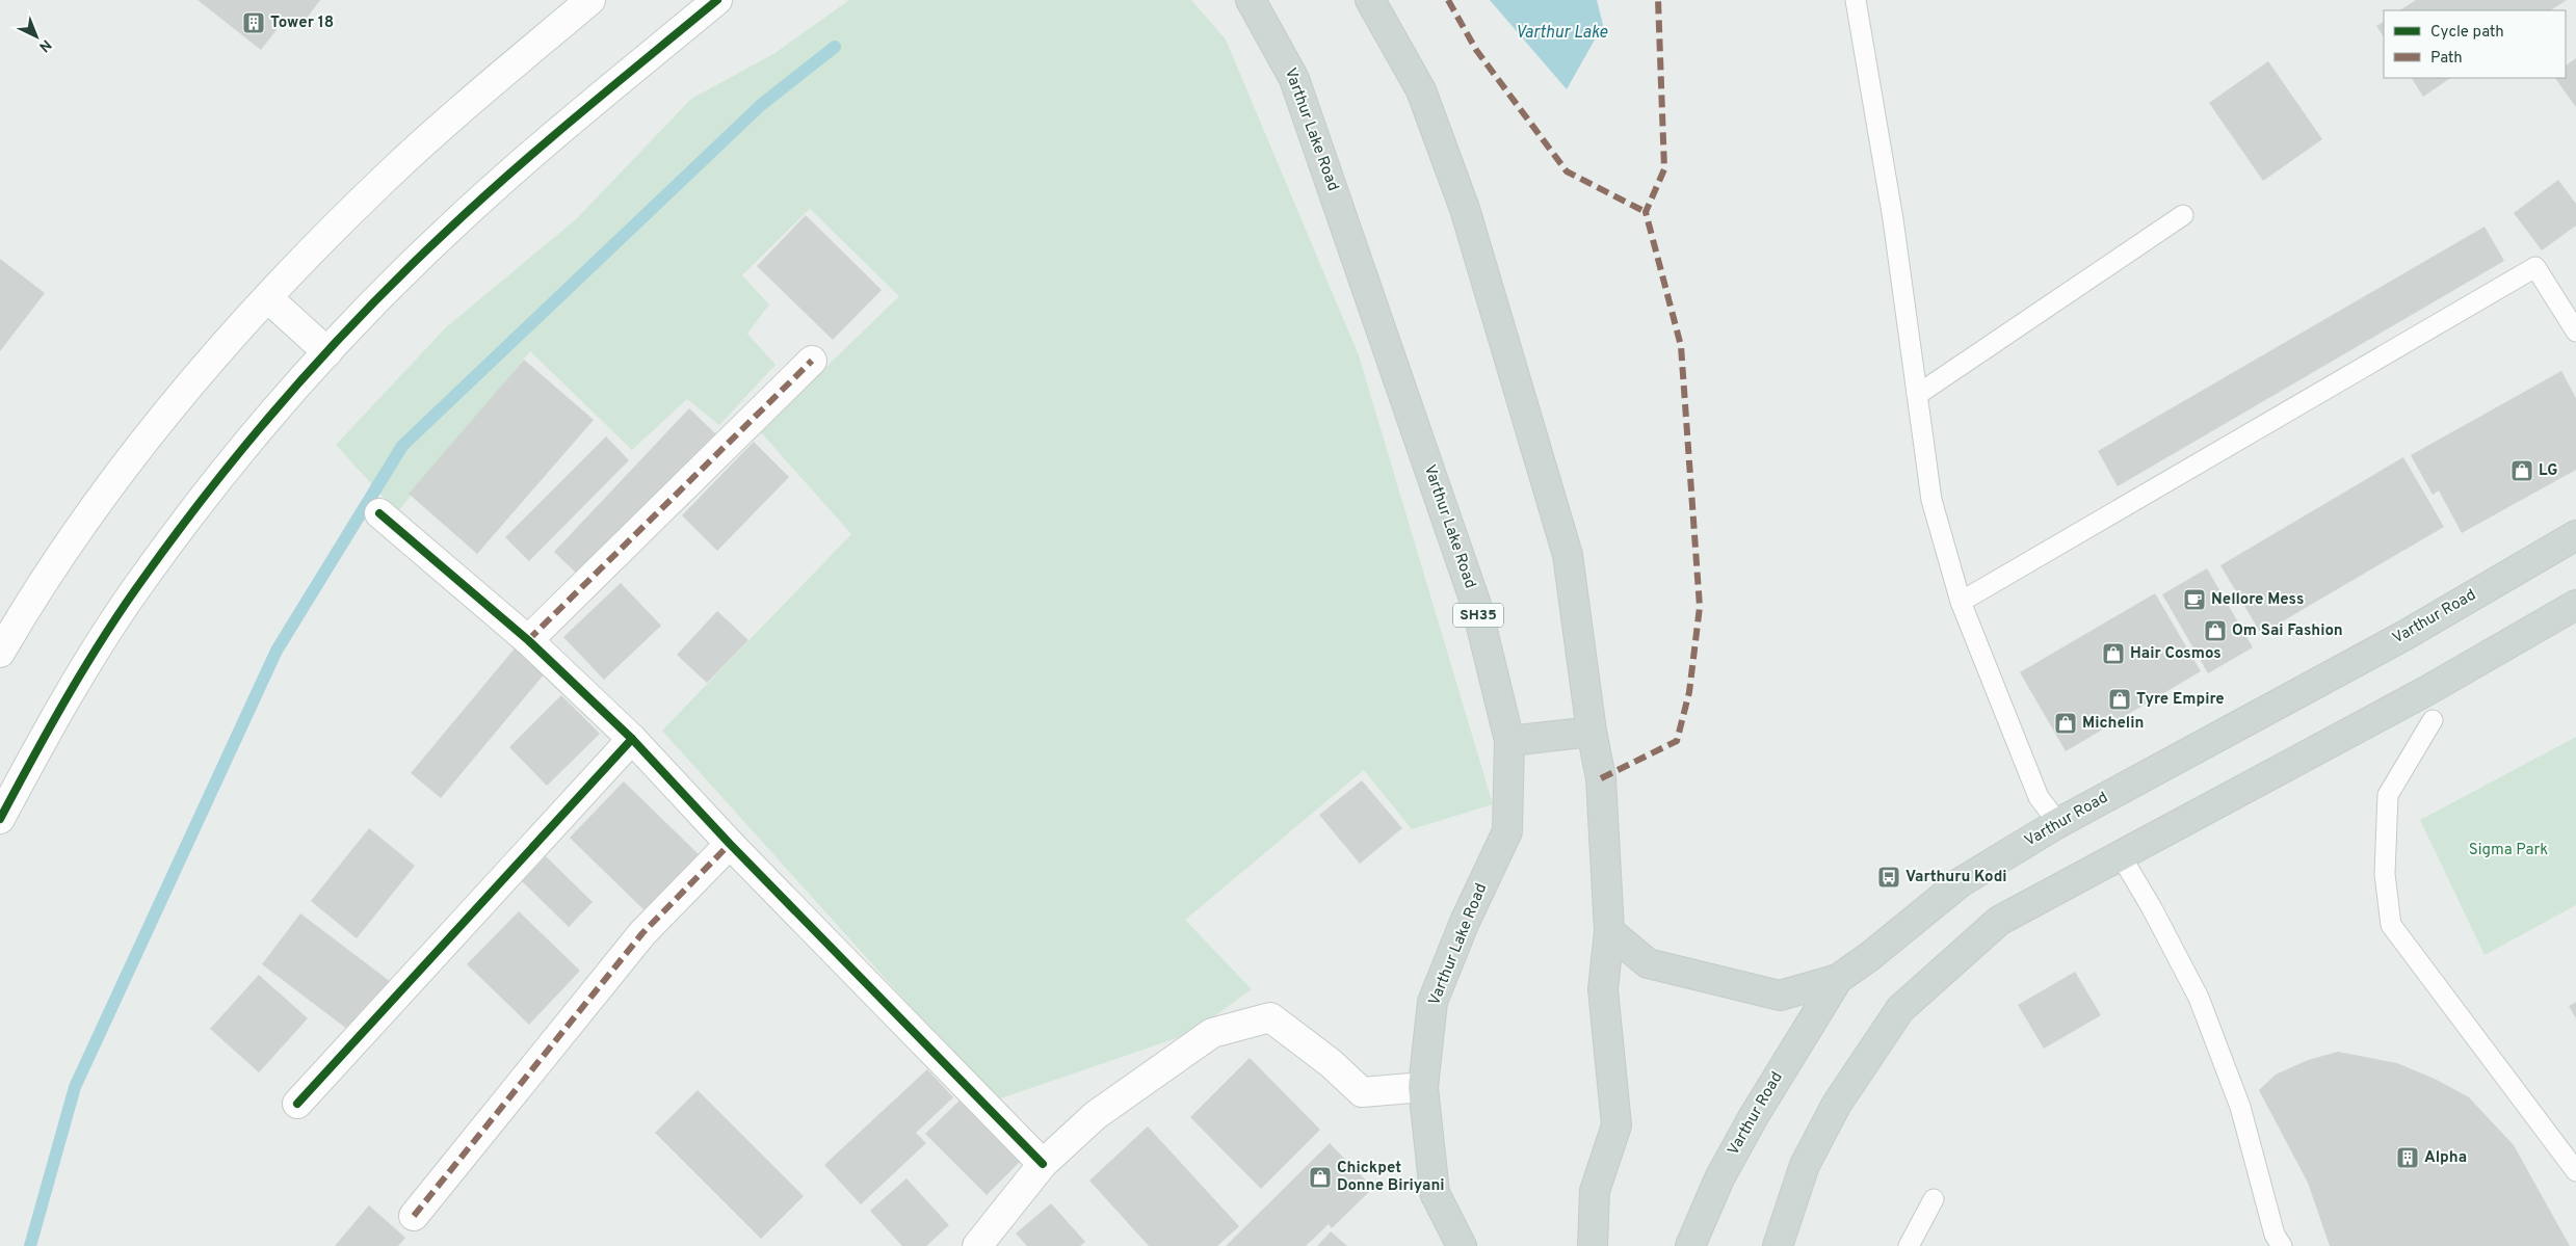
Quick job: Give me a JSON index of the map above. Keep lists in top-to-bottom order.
{
  "streets": {
    "main road": ["Varthur Lake Road", "SH35", "Varthur Road"]
  },
  "water": ["Varthur Lake"],
  "parks": ["Sigma Park"],
  "places": {
    "building": ["Tower 18", "Alpha"],
    "shop": [
      "LG",
      "Om Sai Fashion",
      "Hair Cosmos",
      "Tyre Empire",
      "Michelin",
      "Chickpet Donne Biriyani"
    ],
    "cafe": ["Nellore Mess"],
    "bus stop": ["Varthuru Kodi"]
  },
  "legend": ["Cycle path", "Path"],
  "north": "bottom right"
}
